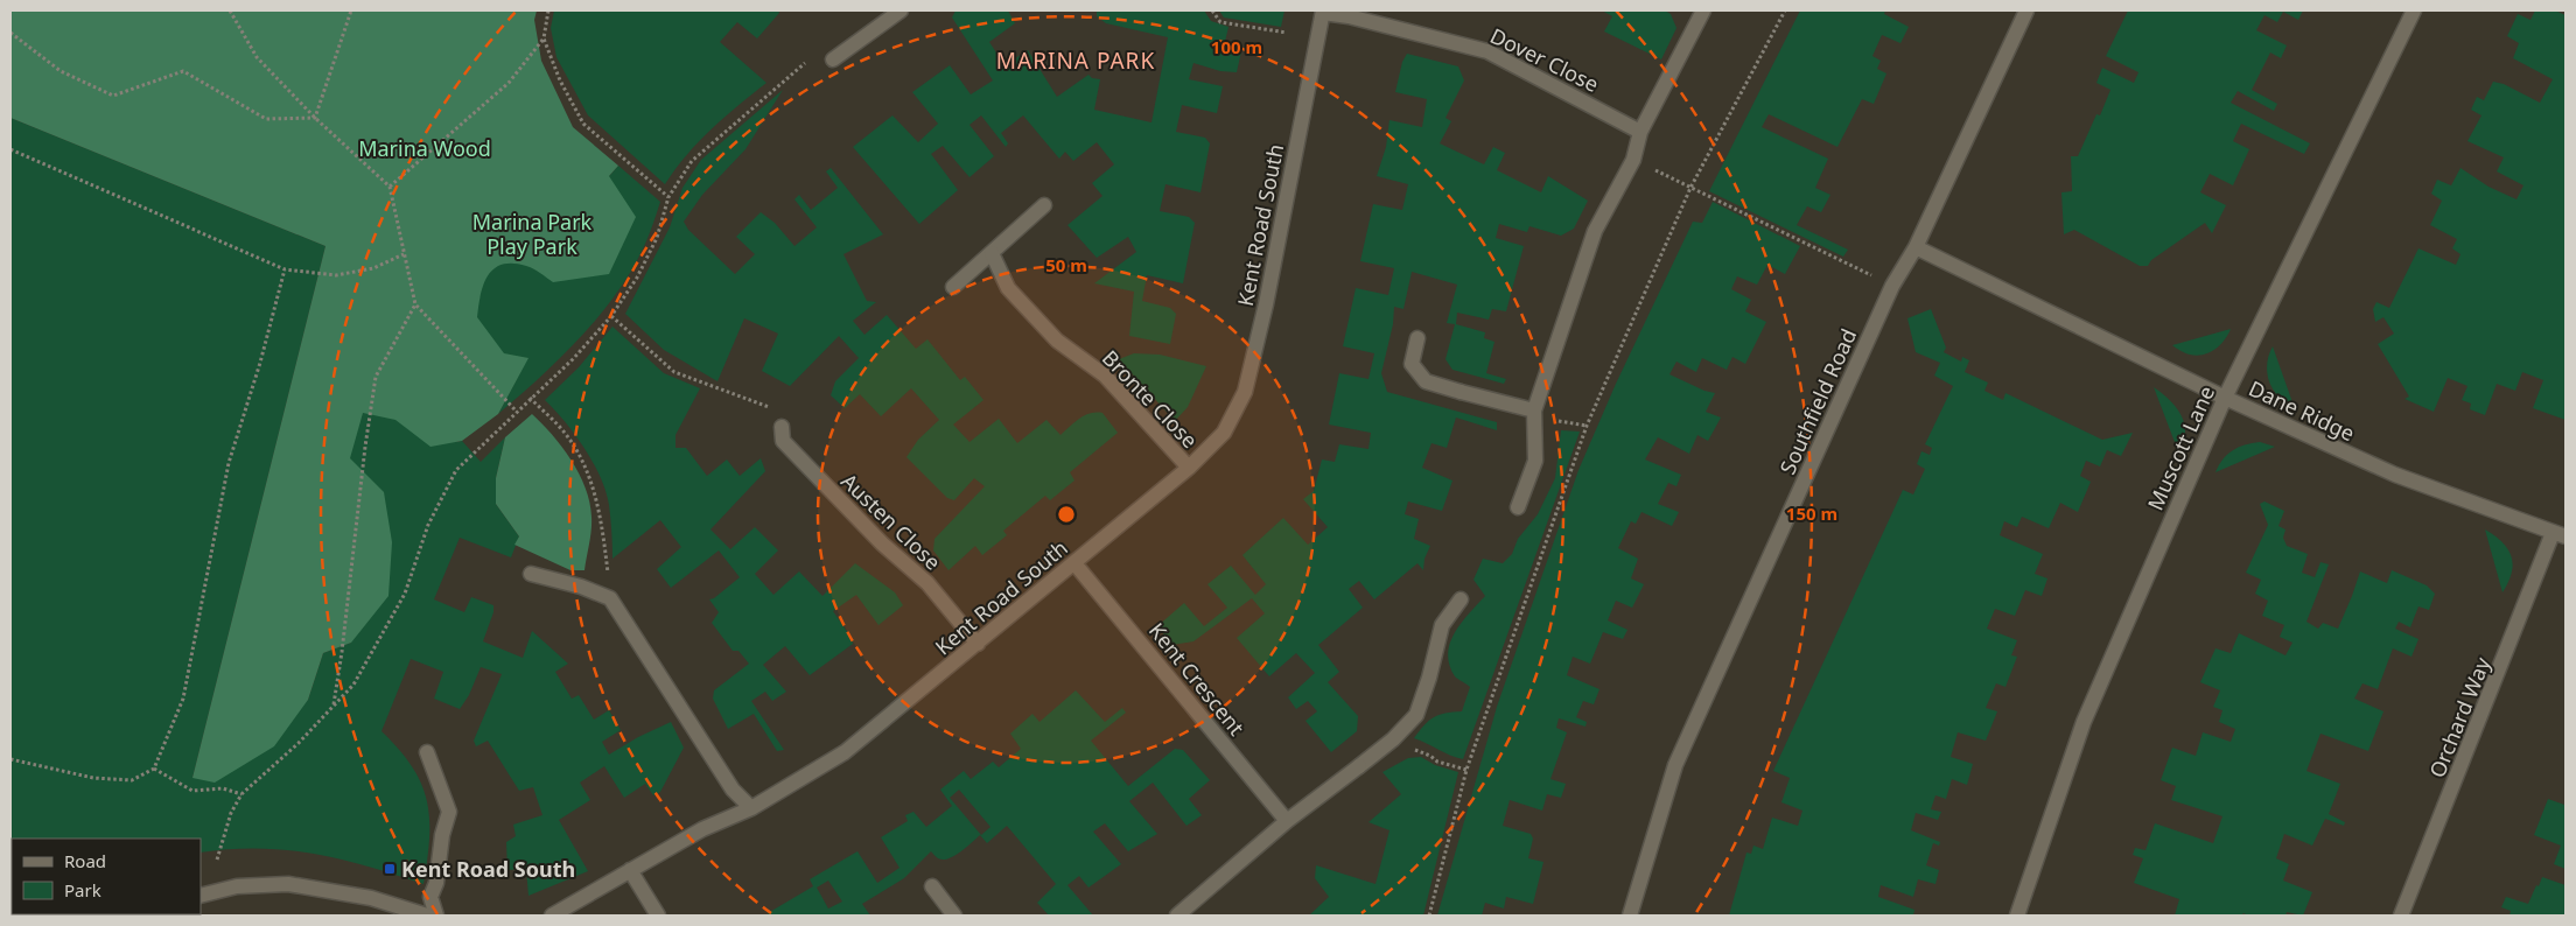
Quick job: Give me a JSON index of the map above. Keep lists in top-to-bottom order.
{
  "streets": {
    "street": [
      "Dover Close",
      "Kent Road South",
      "Bronte Close",
      "Southfield Road",
      "Dane Ridge",
      "Muscott Lane",
      "Austen Close",
      "Kent Crescent",
      "Orchard Way"
    ]
  },
  "crossings": [
    ["Dover Close", "Kent Road South"],
    ["Kent Road South", "Bronte Close"],
    ["Kent Road South", "Austen Close"],
    ["Kent Road South", "Kent Crescent"],
    ["Southfield Road", "Dane Ridge"],
    ["Dane Ridge", "Muscott Lane"],
    ["Dane Ridge", "Orchard Way"]
  ],
  "districts": ["MARINA PARK"],
  "parks": ["Marina Wood", "Marina Park Play Park"],
  "places": {
    "transit": ["Kent Road South"]
  },
  "legend": ["Road", "Park"],
  "rings": ["100 m", "50 m", "150 m"]
}
